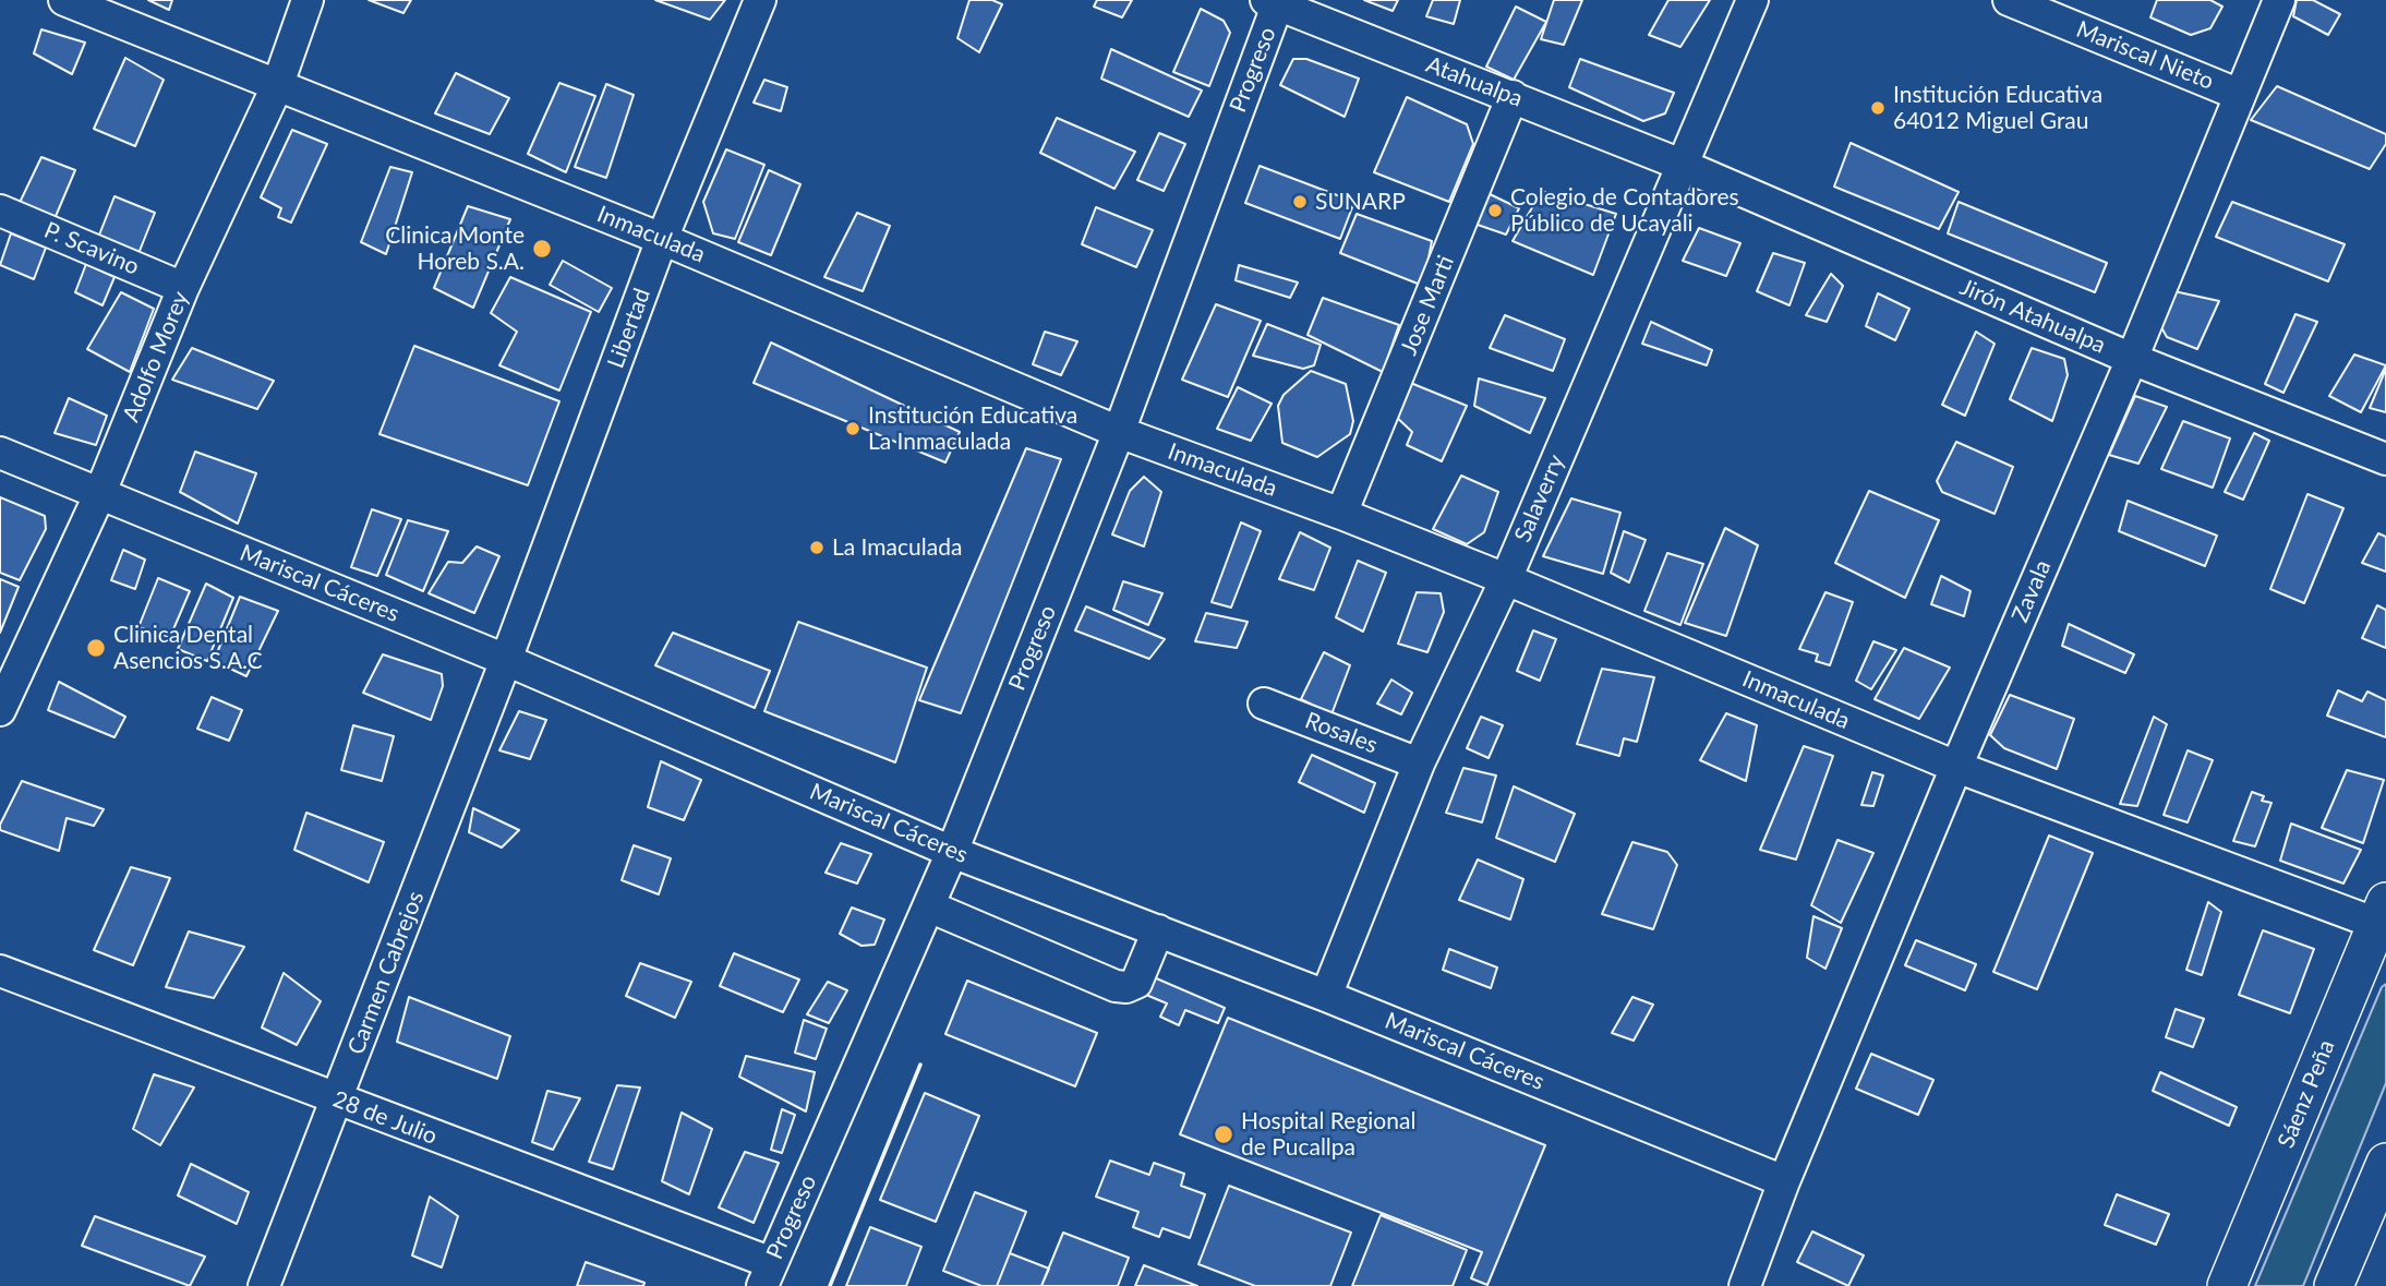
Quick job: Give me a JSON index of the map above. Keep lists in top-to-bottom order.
{
  "streets": {
    "main road": ["Sáenz Peña"],
    "street": [
      "Mariscal Nieto",
      "Progreso",
      "Atahualpa",
      "Inmaculada",
      "P. Scavino",
      "Jose Marti",
      "Jirón Atahualpa",
      "Libertad",
      "Adolfo Morey",
      "Salaverry",
      "Mariscal Cáceres",
      "Zavala",
      "Rosales",
      "Carmen Cabrejos",
      "28 de Julio"
    ]
  },
  "crossings": [
    ["Mariscal Nieto", "Zavala"],
    ["Progreso", "Atahualpa"],
    ["Progreso", "Inmaculada"],
    ["Progreso", "Mariscal Cáceres"],
    ["Progreso", "28 de Julio"],
    ["Atahualpa", "Jose Marti"],
    ["Atahualpa", "Jirón Atahualpa"],
    ["Atahualpa", "Salaverry"],
    ["Inmaculada", "Jose Marti"],
    ["Inmaculada", "Libertad"],
    ["Inmaculada", "Adolfo Morey"],
    ["Inmaculada", "Salaverry"],
    ["Inmaculada", "Zavala"],
    ["Inmaculada", "Sáenz Peña"],
    ["P. Scavino", "Adolfo Morey"],
    ["Jirón Atahualpa", "Salaverry"],
    ["Jirón Atahualpa", "Zavala"],
    ["Libertad", "Mariscal Cáceres"],
    ["Libertad", "Carmen Cabrejos"],
    ["Adolfo Morey", "Mariscal Cáceres"],
    ["Salaverry", "Mariscal Cáceres"],
    ["Salaverry", "Rosales"],
    ["Mariscal Cáceres", "Zavala"],
    ["Mariscal Cáceres", "Carmen Cabrejos"],
    ["Carmen Cabrejos", "28 de Julio"]
  ],
  "places": [
    "Institución Educativa 64012 Miguel Grau",
    "SUNARP",
    "Colegio de Contadores Público de Ucayali",
    "Clinica Monte Horeb S.A.",
    "Institución Educativa La Inmaculada",
    "La Imaculada",
    "Clinica Dental Asencios S.A.C",
    "Hospital Regional de Pucallpa"
  ]
}
